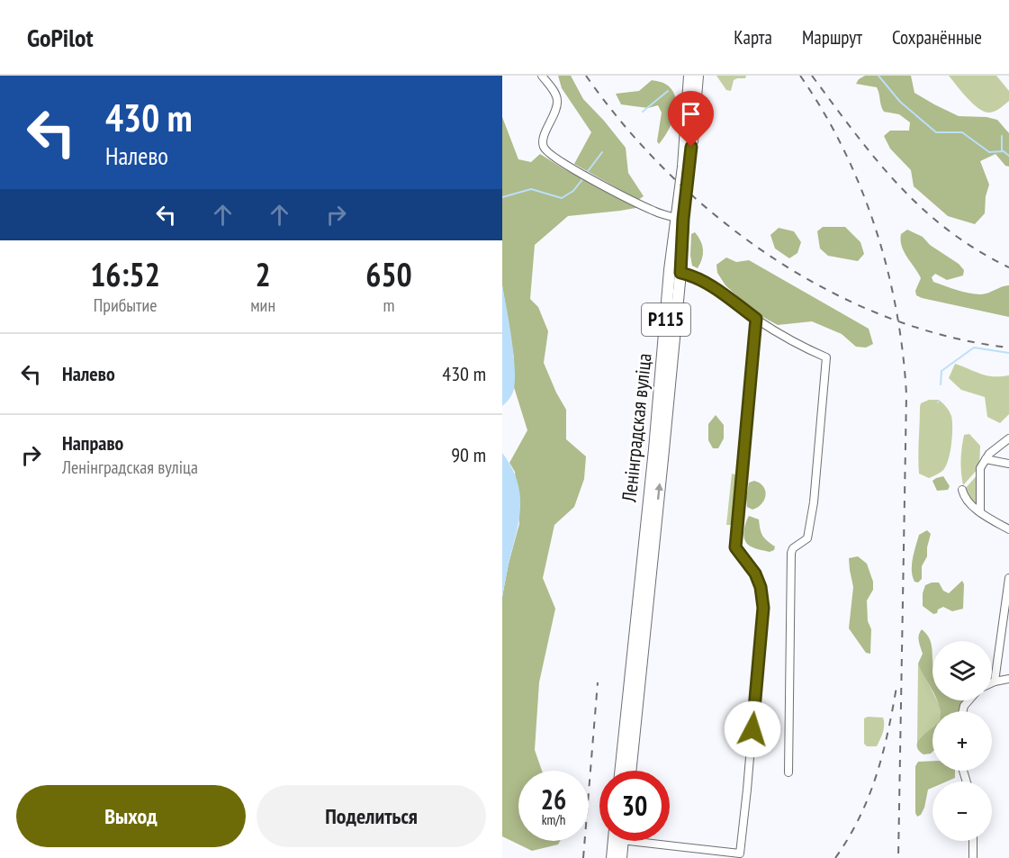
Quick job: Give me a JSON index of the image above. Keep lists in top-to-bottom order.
{
  "streets": {
    "main road": ["Р115", "Ленінградская вуліца"]
  },
  "page": {
    "header": "GoPilot",
    "nav": ["Карта", "Маршрут", "Сохранённые"],
    "turn": ["430 m", "Налево"],
    "eta": [
      "16:52",
      "Прибытие",
      "2",
      "мин",
      "650",
      "m"
    ],
    "list": [
      {
        "name": "Налево",
        "value": "430 m"
      },
      {
        "name": "Направо",
        "note": "Ленінградская вуліца",
        "value": "90 m"
      }
    ],
    "map_buttons": ["+", "−"],
    "speed": "26 km/h",
    "limit": "30",
    "buttons": ["Выход", "Поделиться"]
  }
}
